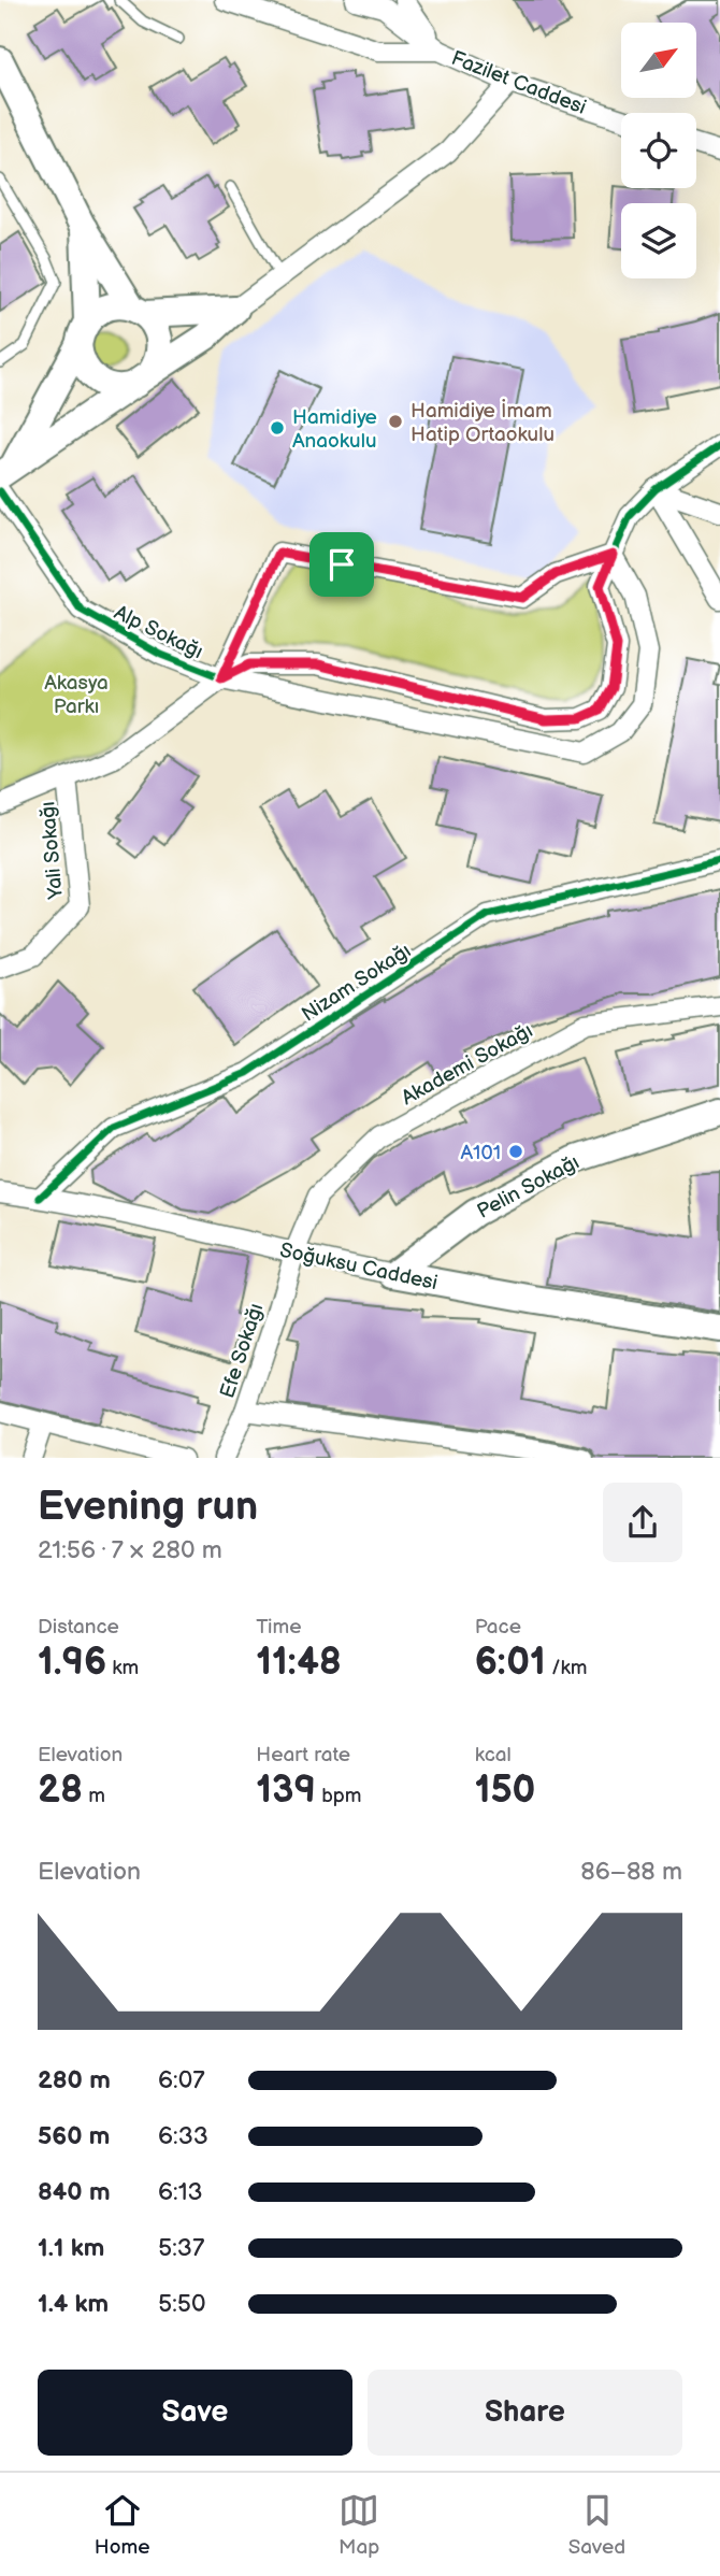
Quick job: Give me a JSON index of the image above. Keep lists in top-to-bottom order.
{
  "streets": {
    "street": [
      "Fazilet Caddesi",
      "Alp Sokağı",
      "Yali Sokağı",
      "Nizam Sokağı",
      "Akademi Sokağı",
      "Pelin Sokağı",
      "Soğuksu Caddesi",
      "Efe Sokağı"
    ]
  },
  "crossings": [
    ["Nizam Sokağı", "Soğuksu Caddesi"],
    ["Akademi Sokağı", "Soğuksu Caddesi"],
    ["Akademi Sokağı", "Efe Sokağı"],
    ["Pelin Sokağı", "Soğuksu Caddesi"],
    ["Soğuksu Caddesi", "Efe Sokağı"]
  ],
  "parks": ["Akasya Parkı"],
  "places": ["Hamidiye İmam Hatip Ortaokulu", "Hamidiye Anaokulu", "A101"],
  "north": "top right",
  "page": {
    "heading": ["Evening run", "21:56 · 7 × 280 m"],
    "stats": [
      ["Distance", "1.96 km"],
      ["Time", "11:48"],
      ["Pace", "6:01 /km"],
      ["Elevation", "28 m"],
      ["Heart rate", "139 bpm"],
      ["kcal", "150"]
    ],
    "chart": ["Elevation", "86–88 m"],
    "list": [
      {
        "name": "280 m",
        "note": "6:07"
      },
      {
        "name": "560 m",
        "note": "6:33"
      },
      {
        "name": "840 m",
        "note": "6:13"
      },
      {
        "name": "1.1 km",
        "note": "5:37"
      },
      {
        "name": "1.4 km",
        "note": "5:50"
      }
    ],
    "buttons": ["Save", "Share"],
    "tabs": ["Home", "Map", "Saved"]
  }
}
